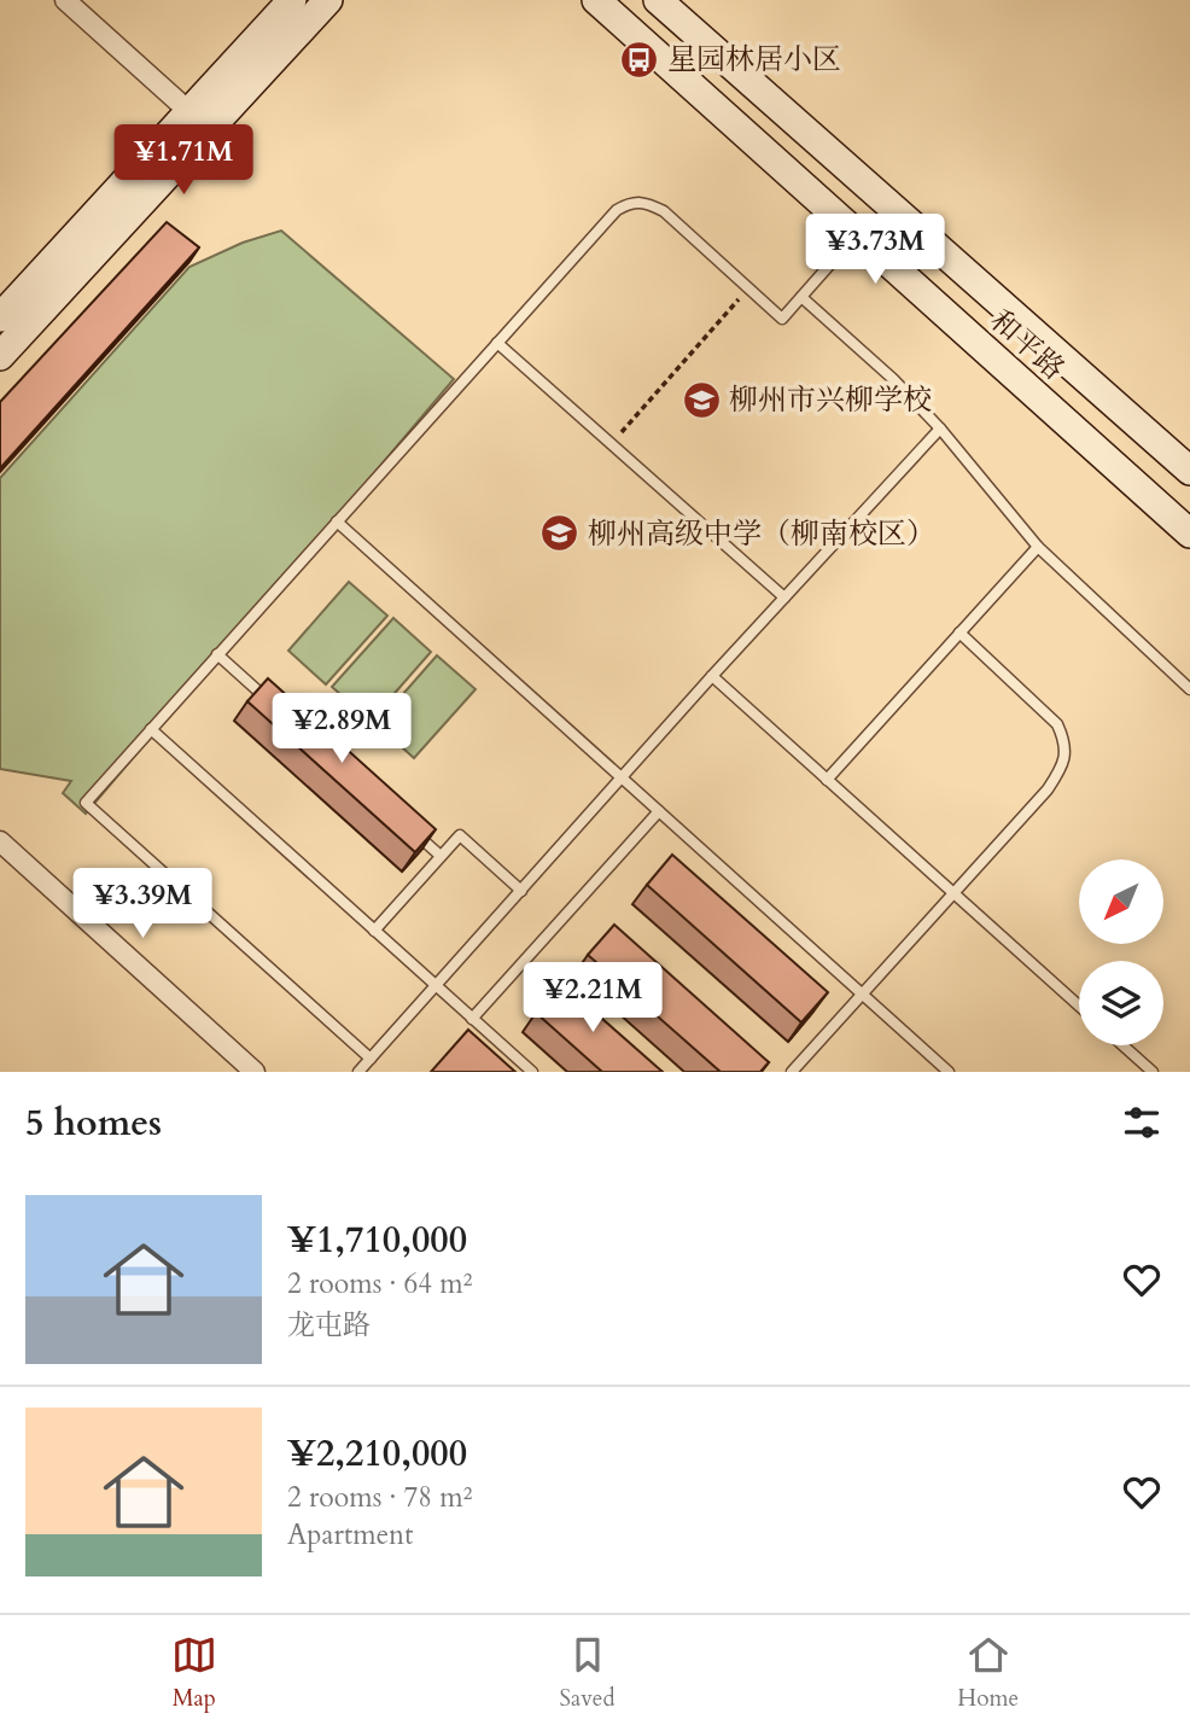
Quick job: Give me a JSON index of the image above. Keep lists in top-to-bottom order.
{
  "streets": {
    "main road": ["和平路"]
  },
  "places": {
    "bus stop": ["星园林居小区"],
    "school or university": ["柳州市兴柳学校", "柳州高级中学（柳南校区）"]
  },
  "north": "bottom left",
  "page": {
    "price": [
      "¥1.71M",
      "¥3.73M",
      "¥2.89M",
      "¥3.39M",
      "¥2.21M"
    ],
    "heading": "5 homes",
    "list": [
      {
        "name": "¥1,710,000",
        "note": "2 rooms · 64 m² · 龙屯路"
      },
      {
        "name": "¥2,210,000",
        "note": "2 rooms · 78 m² · Apartment"
      }
    ],
    "tabs": ["Map", "Saved", "Home"]
  }
}
